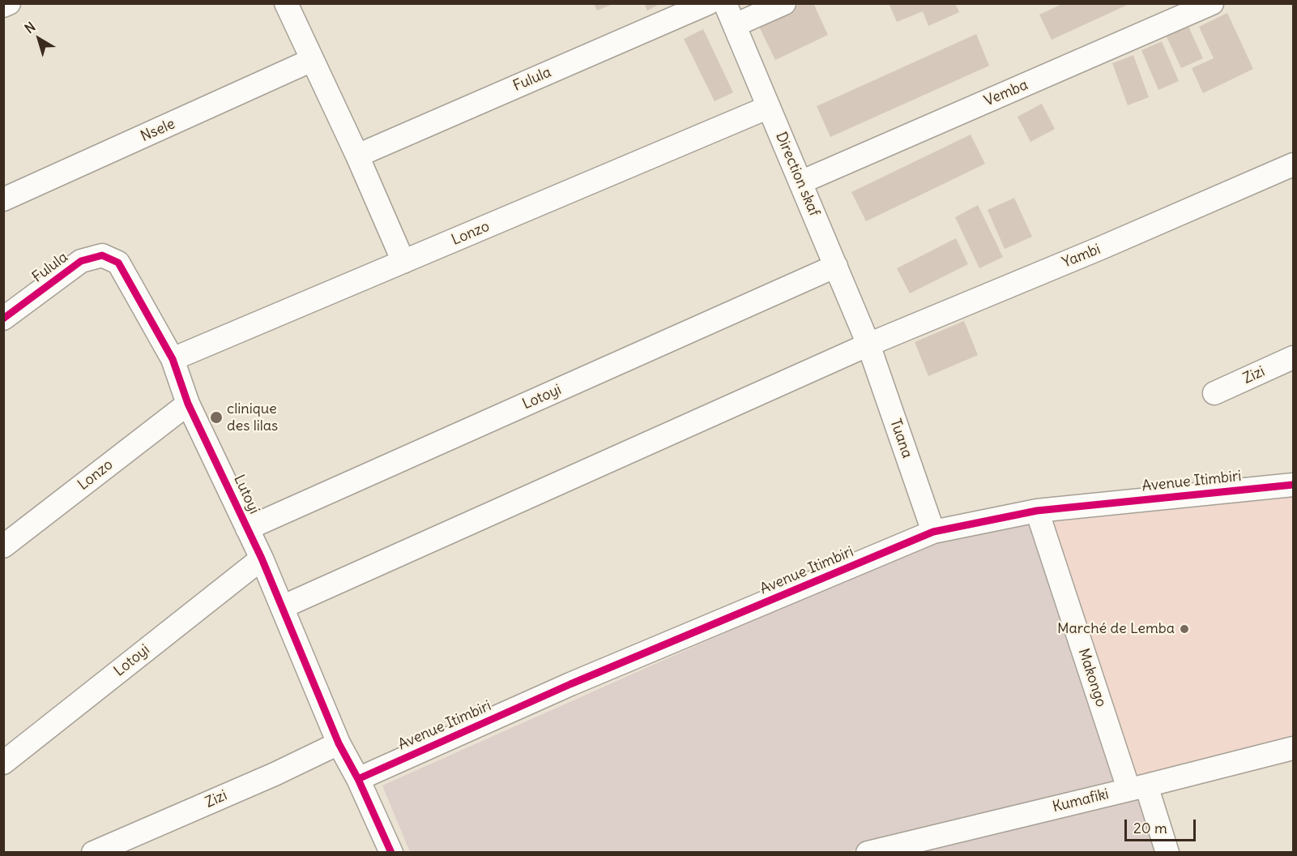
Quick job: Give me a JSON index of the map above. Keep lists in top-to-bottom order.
{
  "streets": {
    "street": [
      "Fulula",
      "Vemba",
      "Nsele",
      "Direction skaf",
      "Lonzo",
      "Yambi",
      "Zizi",
      "Lotoyi",
      "Tuana",
      "Avenue Itimbiri",
      "Lutoyi",
      "Makongo",
      "Kumafiki"
    ]
  },
  "crossings": [
    ["Fulula", "Lutoyi"],
    ["Vemba", "Direction skaf"],
    ["Direction skaf", "Lonzo"],
    ["Direction skaf", "Yambi"],
    ["Direction skaf", "Lotoyi"],
    ["Direction skaf", "Tuana"],
    ["Lonzo", "Lutoyi"],
    ["Yambi", "Tuana"],
    ["Yambi", "Lutoyi"],
    ["Zizi", "Lutoyi"],
    ["Lotoyi", "Lutoyi"],
    ["Tuana", "Avenue Itimbiri"],
    ["Avenue Itimbiri", "Lutoyi"],
    ["Avenue Itimbiri", "Makongo"],
    ["Makongo", "Kumafiki"]
  ],
  "places": ["clinique des lilas", "Marché de Lemba"],
  "scale_bar": "20 m",
  "north": "top left"
}
